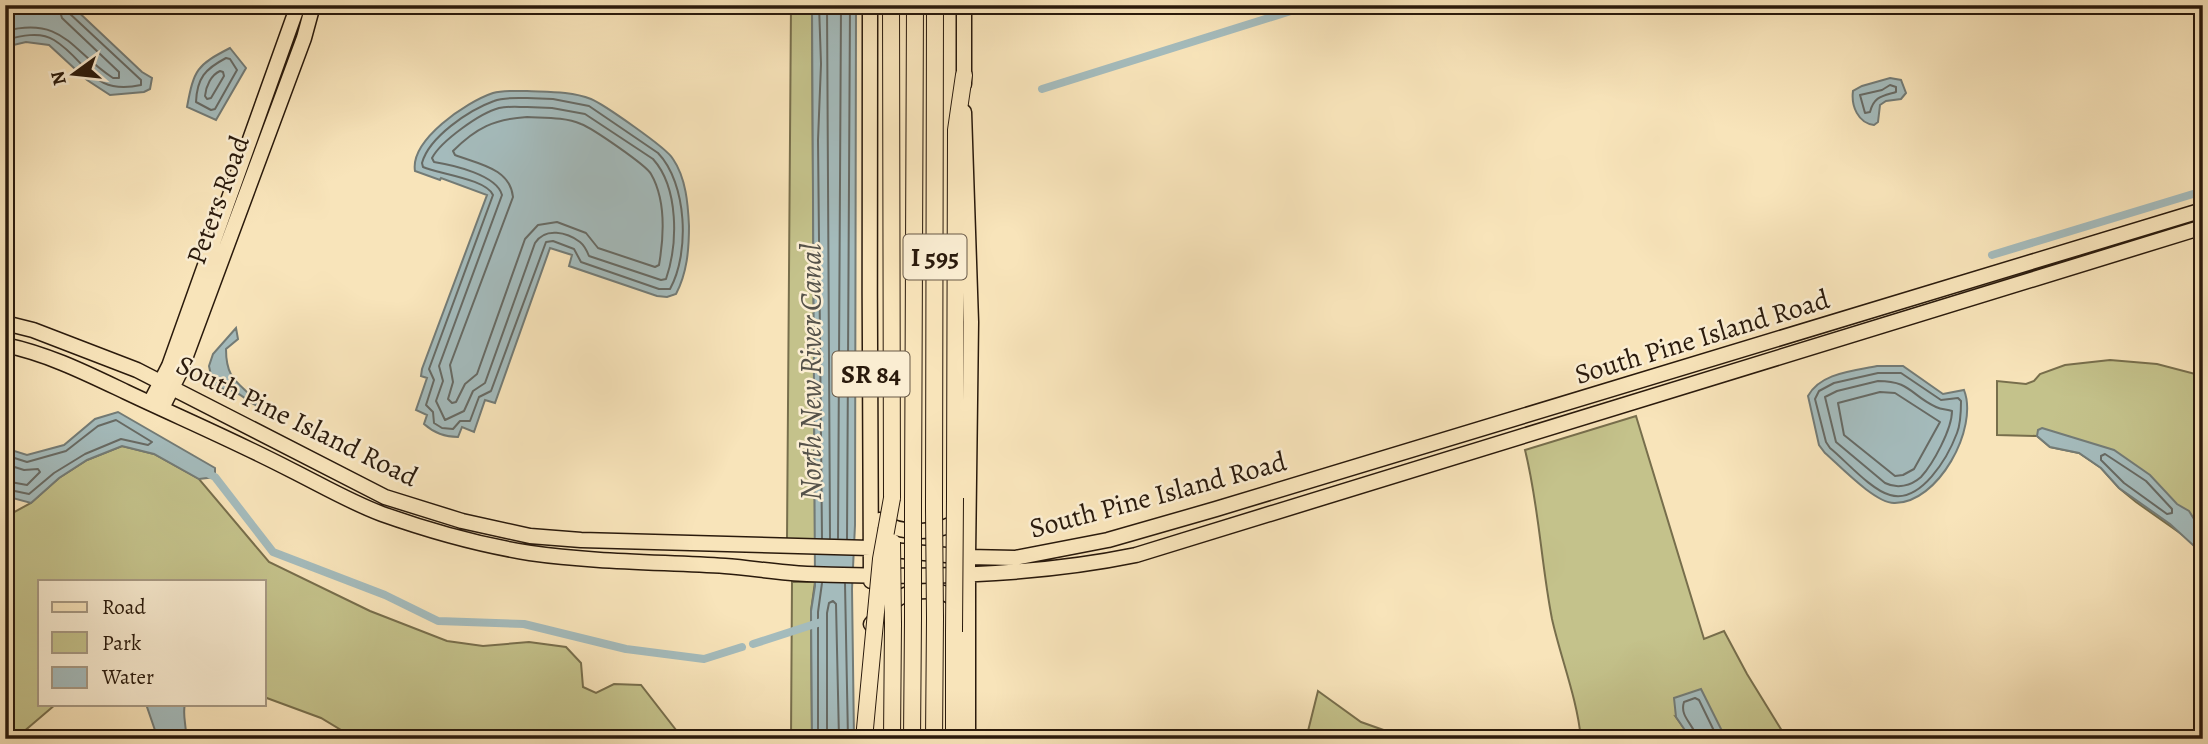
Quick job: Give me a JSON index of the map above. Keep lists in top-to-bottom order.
{
  "streets": {
    "highway": ["I 595"],
    "main road": ["Peters Road", "South Pine Island Road", "SR 84"]
  },
  "crossings": [
    ["Peters Road", "South Pine Island Road"],
    ["South Pine Island Road", "SR 84"]
  ],
  "water": ["North New River Canal"],
  "legend": ["Road", "Park", "Water"],
  "north": "left"
}
